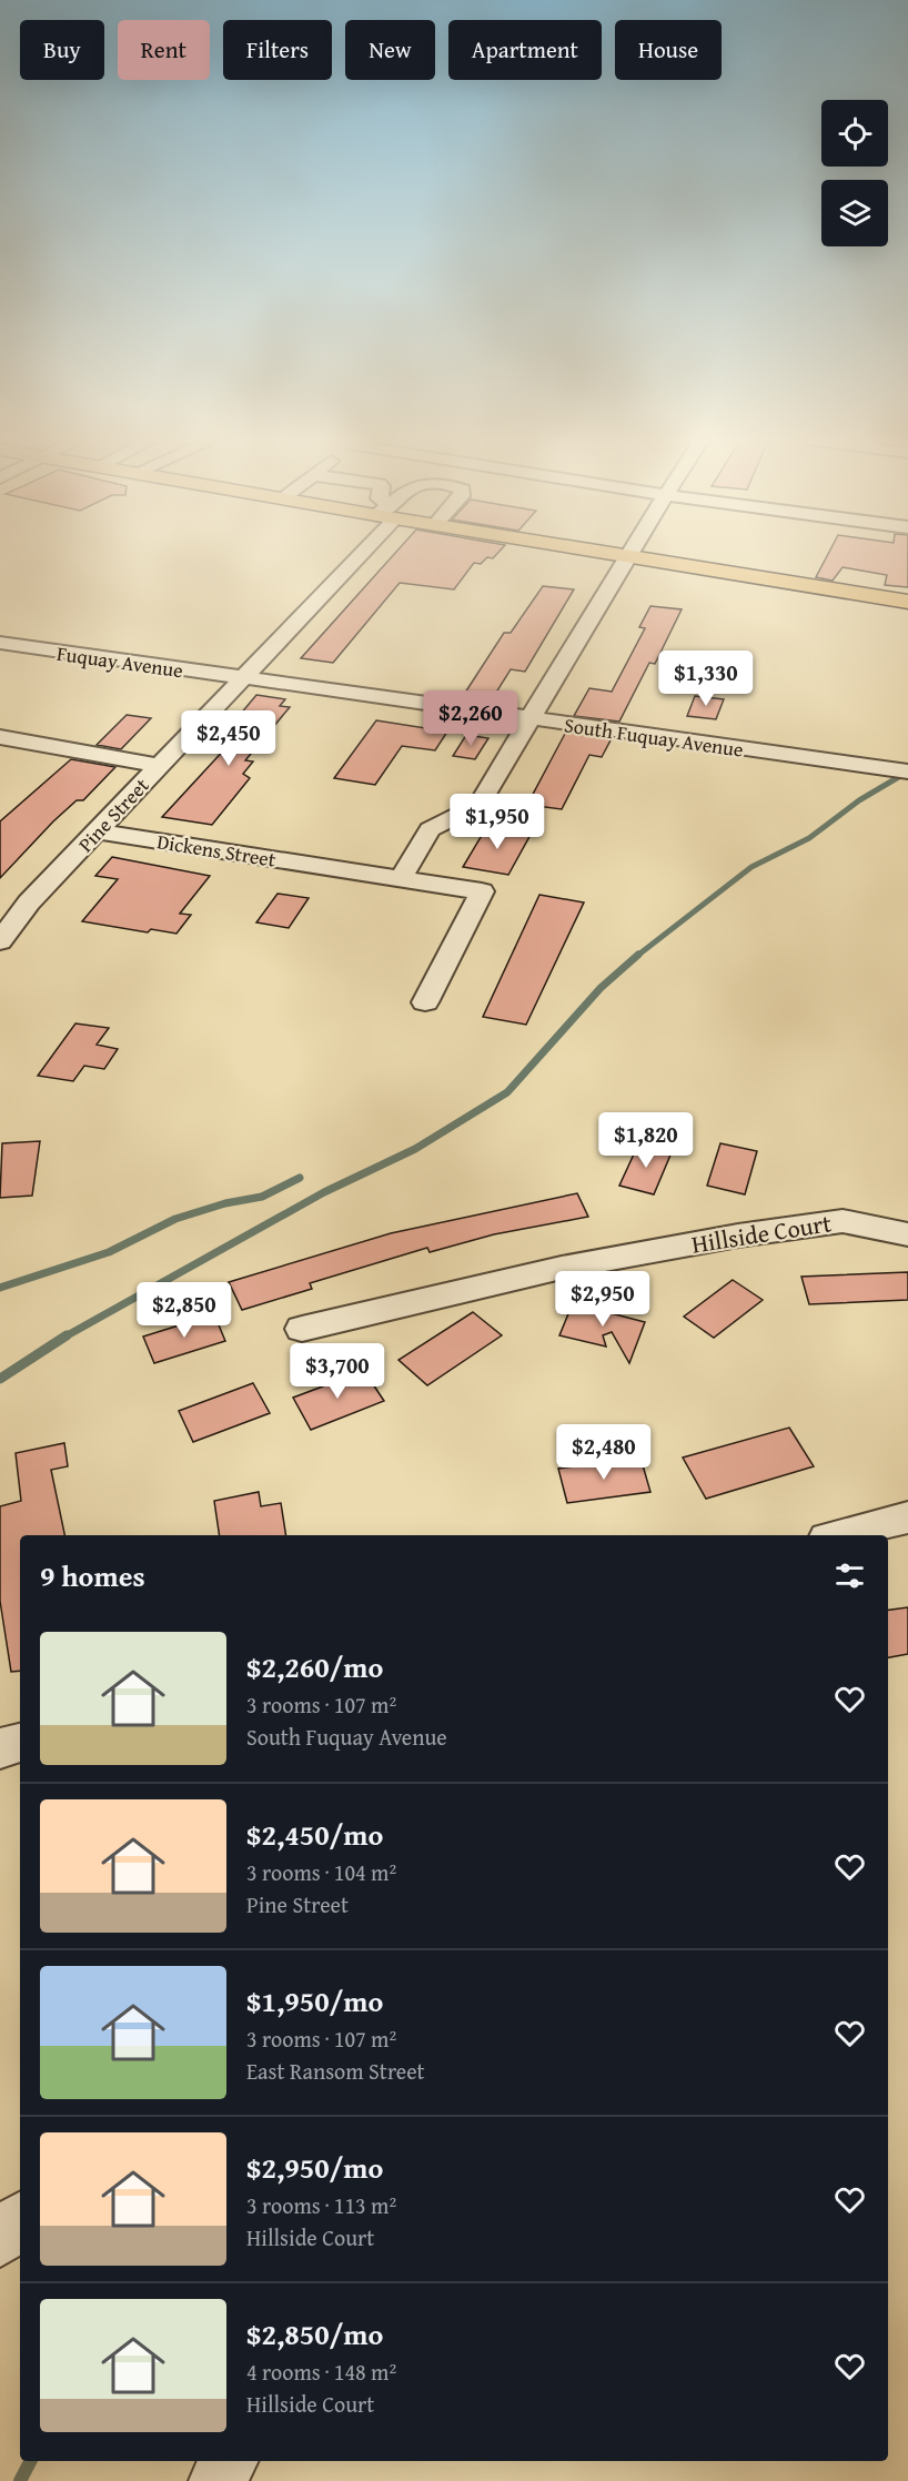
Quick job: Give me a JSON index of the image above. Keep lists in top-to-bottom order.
{
  "streets": {
    "street": [
      "Fuquay Avenue",
      "South Fuquay Avenue",
      "Pine Street",
      "Dickens Street",
      "Hillside Court"
    ]
  },
  "crossings": [
    ["Fuquay Avenue", "South Fuquay Avenue"],
    ["Fuquay Avenue", "Pine Street"],
    ["South Fuquay Avenue", "Pine Street"],
    ["Pine Street", "Dickens Street"]
  ],
  "page": {
    "chip": [
      "Buy",
      "Rent",
      "Filters",
      "New",
      "Apartment",
      "House"
    ],
    "price": [
      "$1,330",
      "$2,260",
      "$2,450",
      "$1,950",
      "$1,820",
      "$2,950",
      "$2,850",
      "$3,700",
      "$2,480"
    ],
    "heading": "9 homes",
    "list": [
      {
        "name": "$2,260/mo",
        "note": "3 rooms · 107 m² · South Fuquay Avenue"
      },
      {
        "name": "$2,450/mo",
        "note": "3 rooms · 104 m² · Pine Street"
      },
      {
        "name": "$1,950/mo",
        "note": "3 rooms · 107 m² · East Ransom Street"
      },
      {
        "name": "$2,950/mo",
        "note": "3 rooms · 113 m² · Hillside Court"
      },
      {
        "name": "$2,850/mo",
        "note": "4 rooms · 148 m² · Hillside Court"
      }
    ]
  }
}
